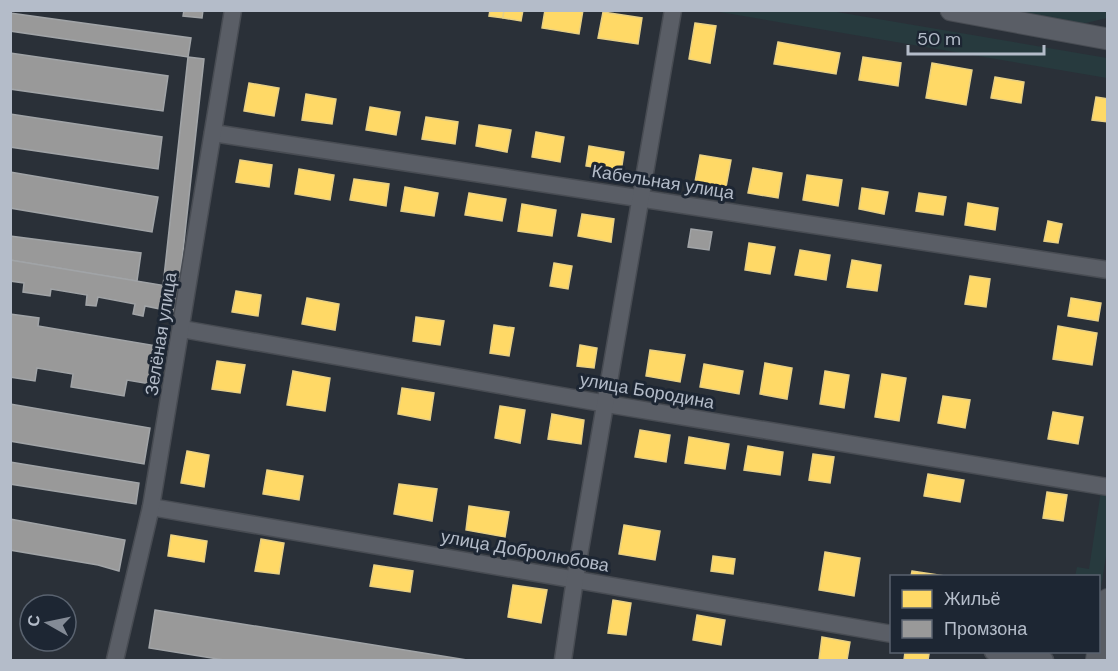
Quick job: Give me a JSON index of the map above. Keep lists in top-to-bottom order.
{
  "streets": {
    "street": [
      "Кабельная улица",
      "Зелёная улица",
      "улица Бородина",
      "улица Добролюбова"
    ]
  },
  "crossings": [
    ["Кабельная улица", "Зелёная улица"],
    ["Зелёная улица", "улица Бородина"],
    ["Зелёная улица", "улица Добролюбова"]
  ],
  "legend": ["Жильё", "Промзона"],
  "scale_bar": "50 m",
  "north": "left"
}
